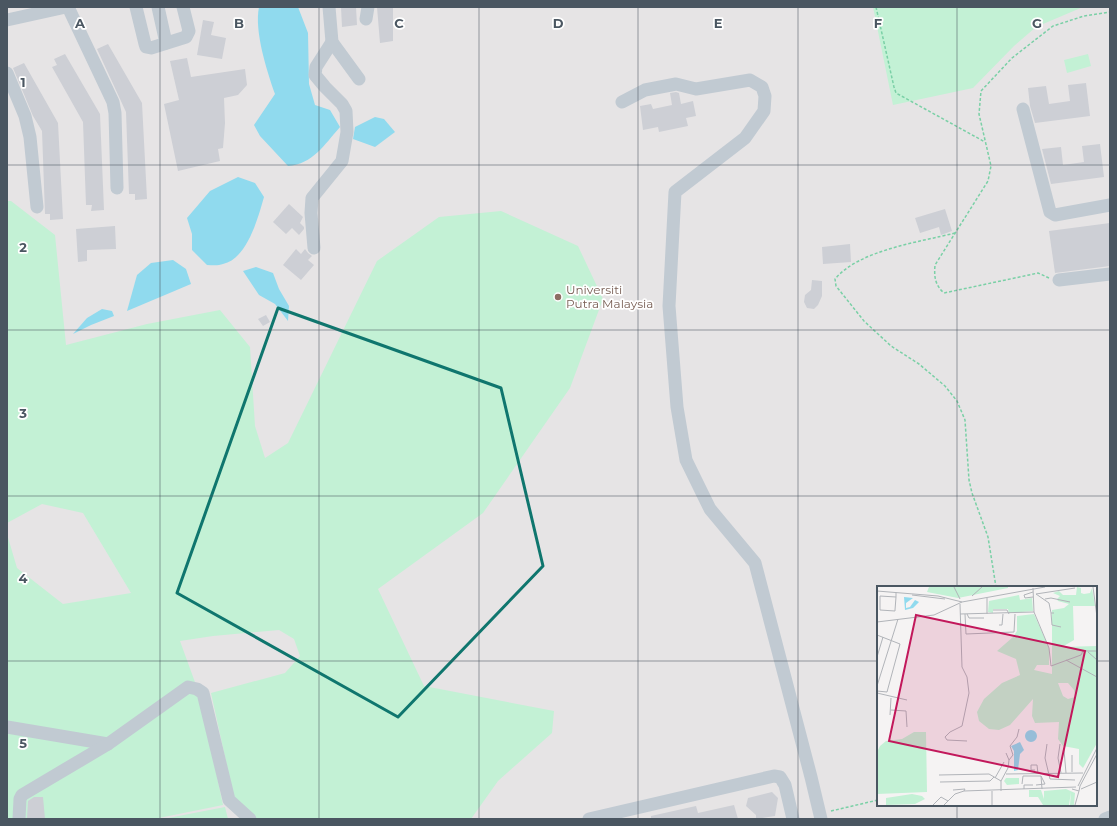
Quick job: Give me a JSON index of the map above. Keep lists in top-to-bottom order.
{
  "places": ["Universiti Putra Malaysia"],
  "grid": {
    "columns": [
      "A",
      "B",
      "C",
      "D",
      "E",
      "F",
      "G"
    ],
    "rows": [
      "1",
      "2",
      "3",
      "4",
      "5"
    ]
  }
}
